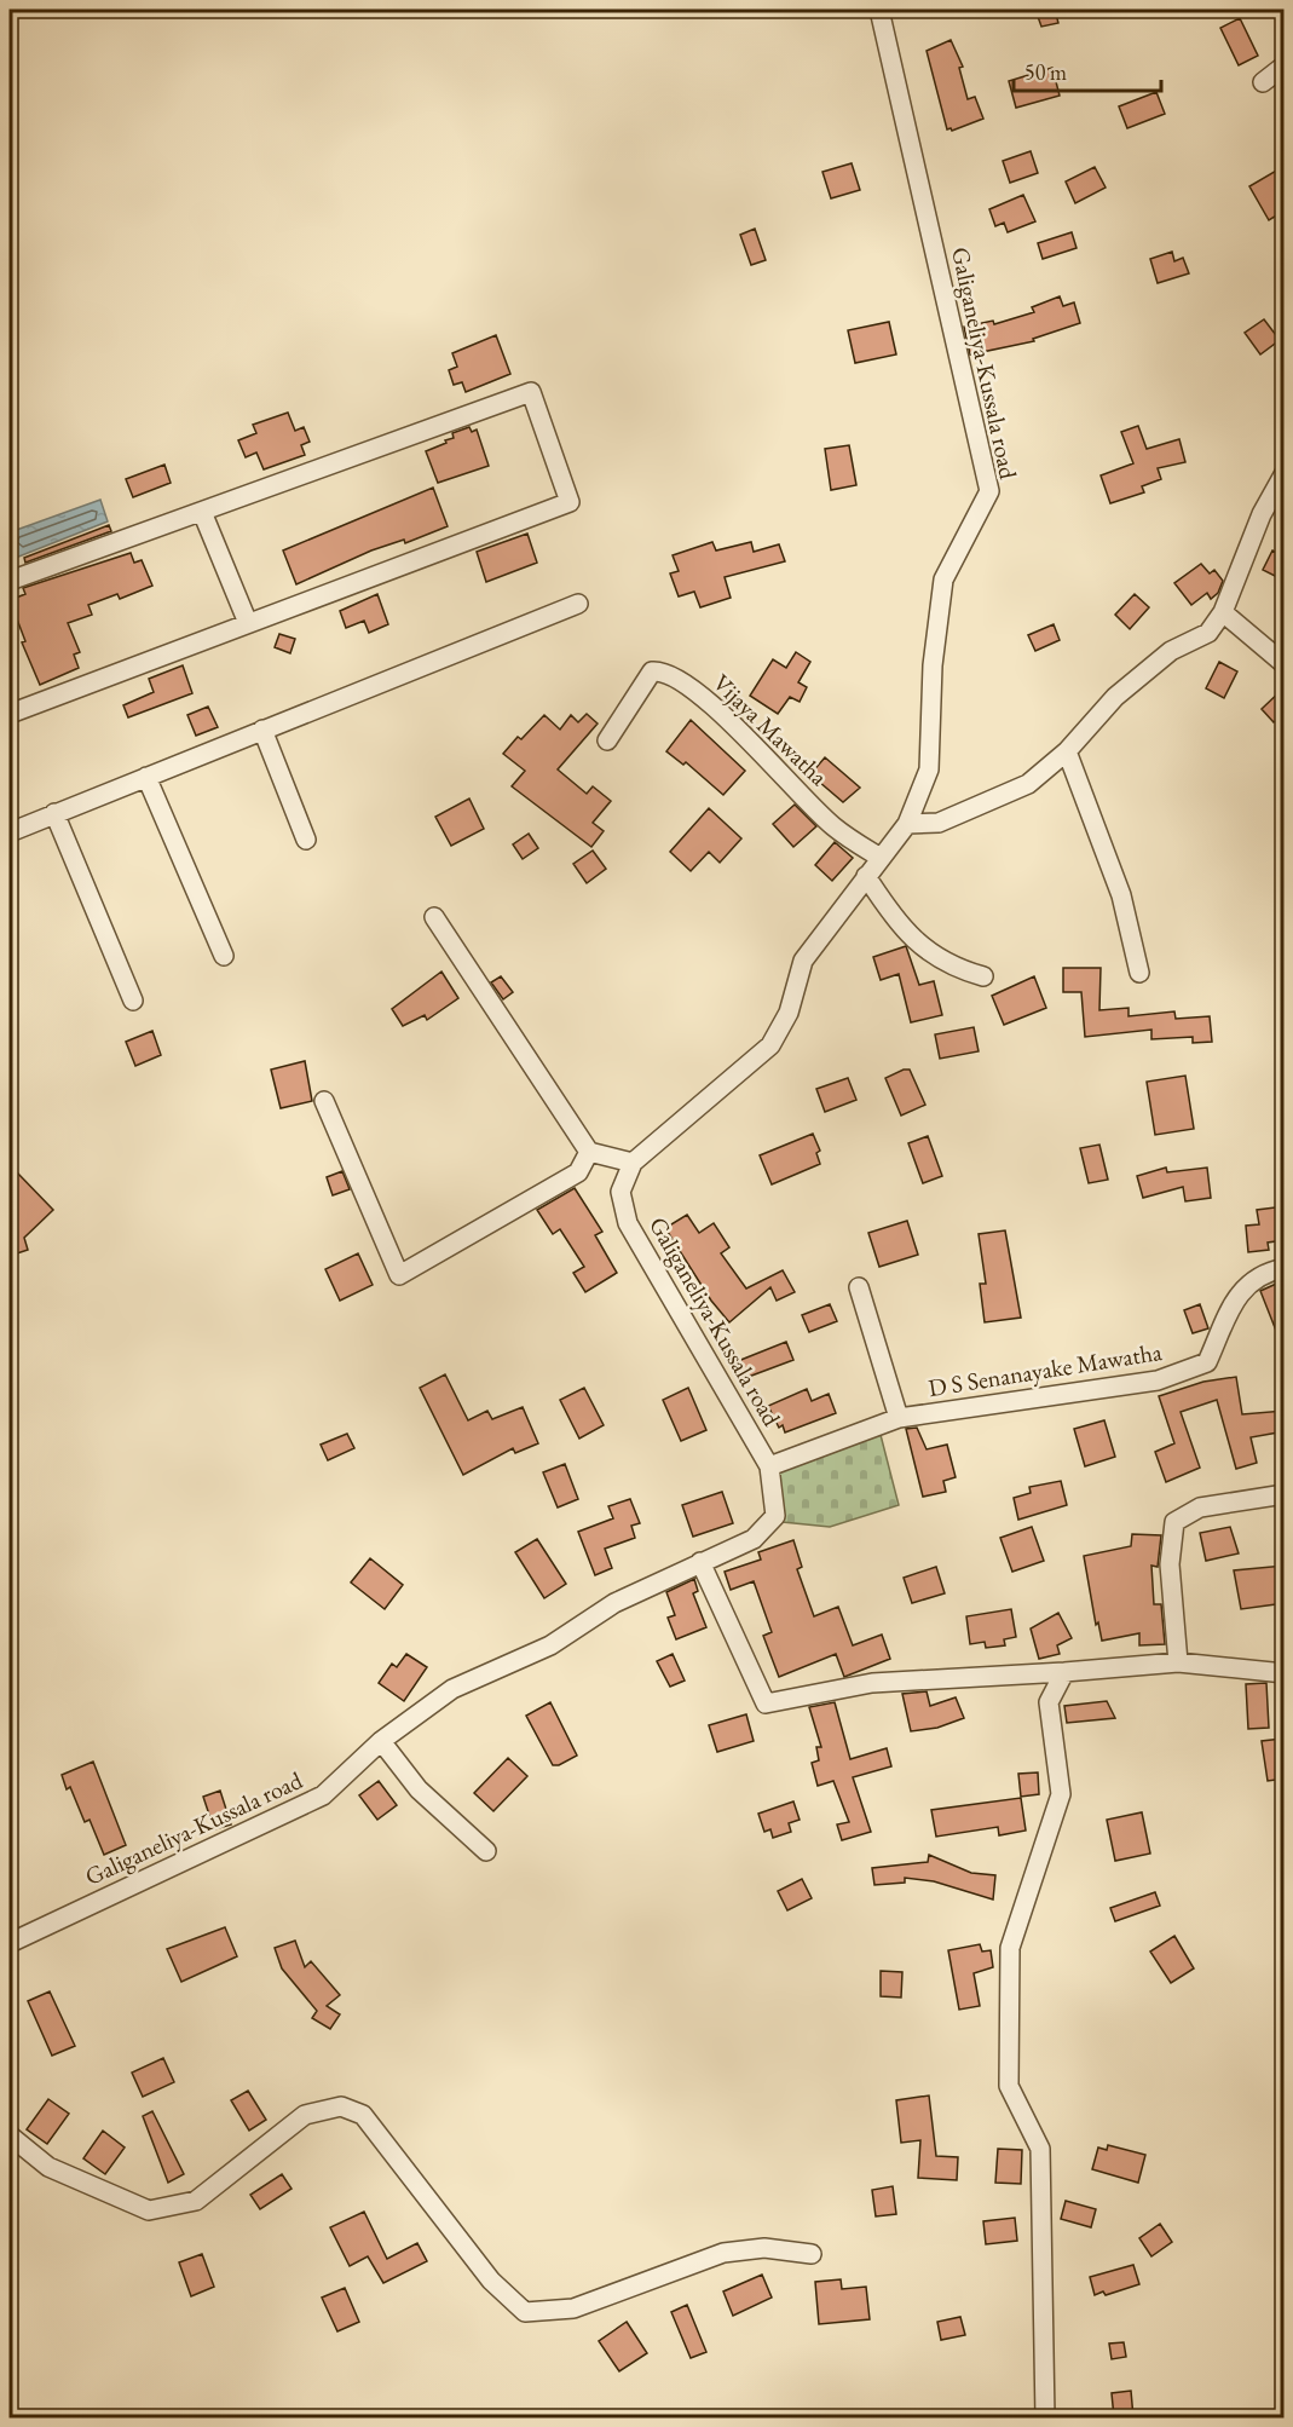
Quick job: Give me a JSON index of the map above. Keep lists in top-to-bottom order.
{
  "streets": {
    "street": ["Galiganeliya-Kussala road", "Vijaya Mawatha", "D S Senanayake Mawatha"]
  },
  "crossings": [
    ["Galiganeliya-Kussala road", "Vijaya Mawatha"],
    ["Galiganeliya-Kussala road", "D S Senanayake Mawatha"]
  ],
  "scale_bar": "50 m"
}
